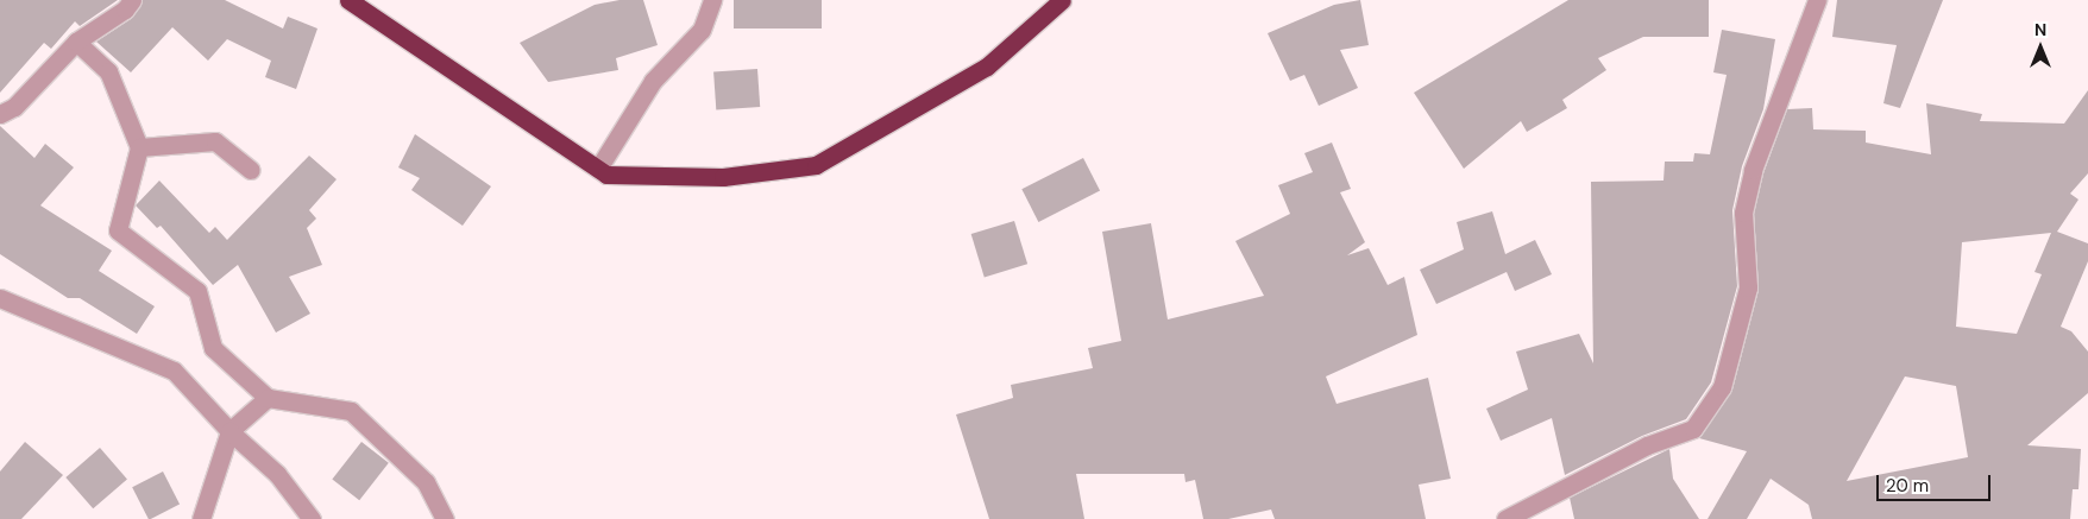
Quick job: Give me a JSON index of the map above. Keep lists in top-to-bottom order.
{
  "scale_bar": "20 m",
  "north": "top"
}
